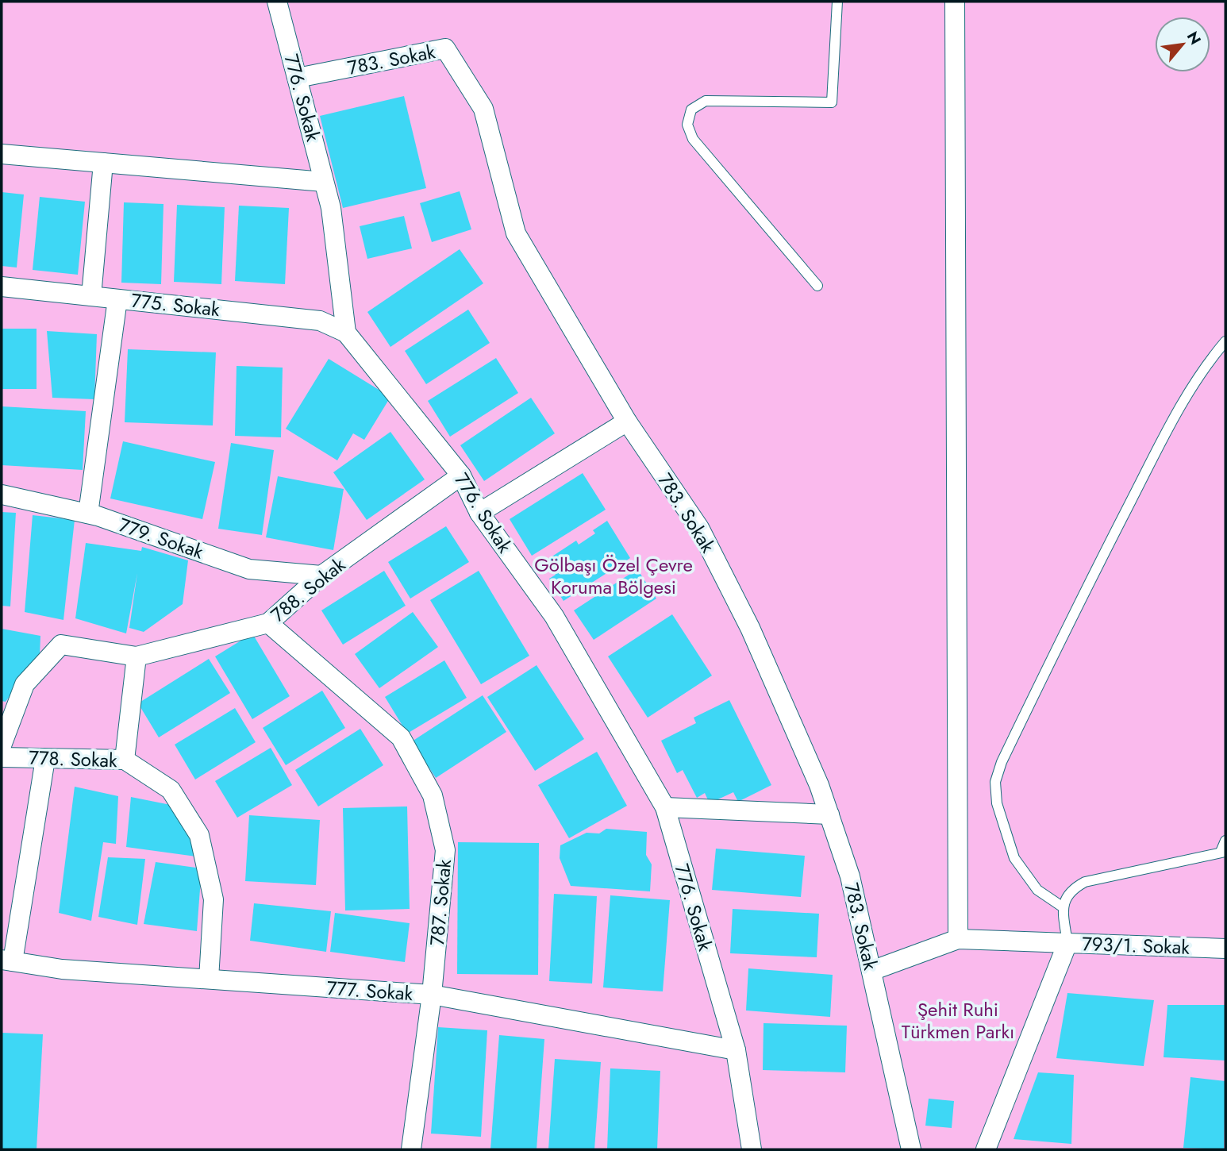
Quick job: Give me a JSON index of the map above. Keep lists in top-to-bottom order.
{
  "streets": {
    "street": [
      "783. Sokak",
      "776. Sokak",
      "775. Sokak",
      "779. Sokak",
      "788. Sokak",
      "778. Sokak",
      "787. Sokak",
      "793/1. Sokak",
      "777. Sokak"
    ]
  },
  "crossings": [
    ["783. Sokak", "776. Sokak"],
    ["776. Sokak", "775. Sokak"],
    ["776. Sokak", "788. Sokak"],
    ["776. Sokak", "777. Sokak"],
    ["779. Sokak", "788. Sokak"],
    ["788. Sokak", "787. Sokak"],
    ["778. Sokak", "777. Sokak"],
    ["787. Sokak", "777. Sokak"]
  ],
  "parks": ["Gölbaşı Özel Çevre Koruma Bölgesi", "Şehit Ruhi Türkmen Parkı"],
  "north": "top right"
}
